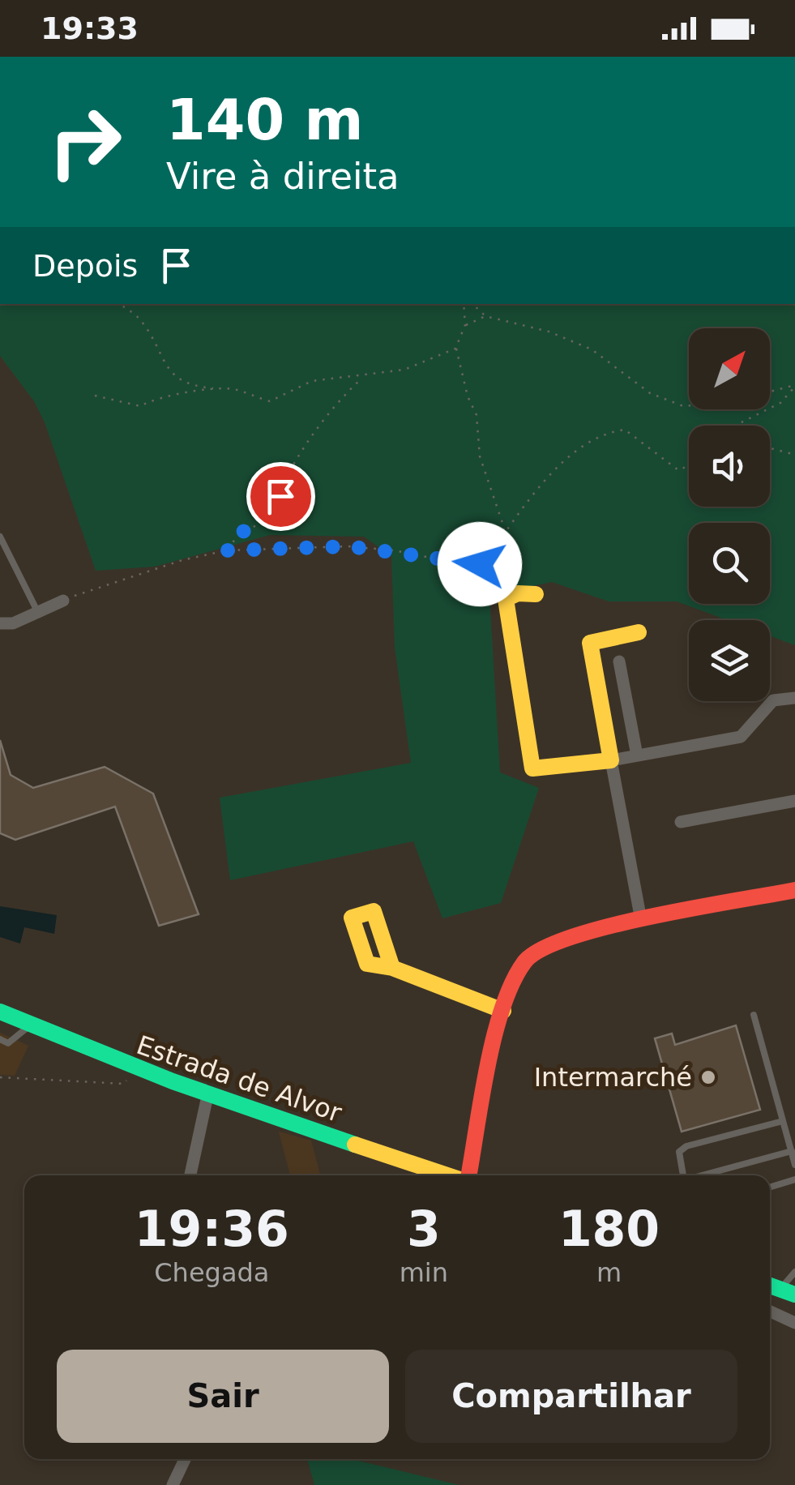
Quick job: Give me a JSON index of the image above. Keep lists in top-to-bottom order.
{
  "streets": {
    "street": ["Estrada de Alvor"]
  },
  "places": ["Intermarché"],
  "north": "top right",
  "page": {
    "status": "19:33",
    "turn": ["140 m", "Vire à direita"],
    "then": "Depois",
    "eta": [
      "19:36",
      "Chegada",
      "3",
      "min",
      "180",
      "m"
    ],
    "buttons": ["Sair", "Compartilhar"]
  }
}
